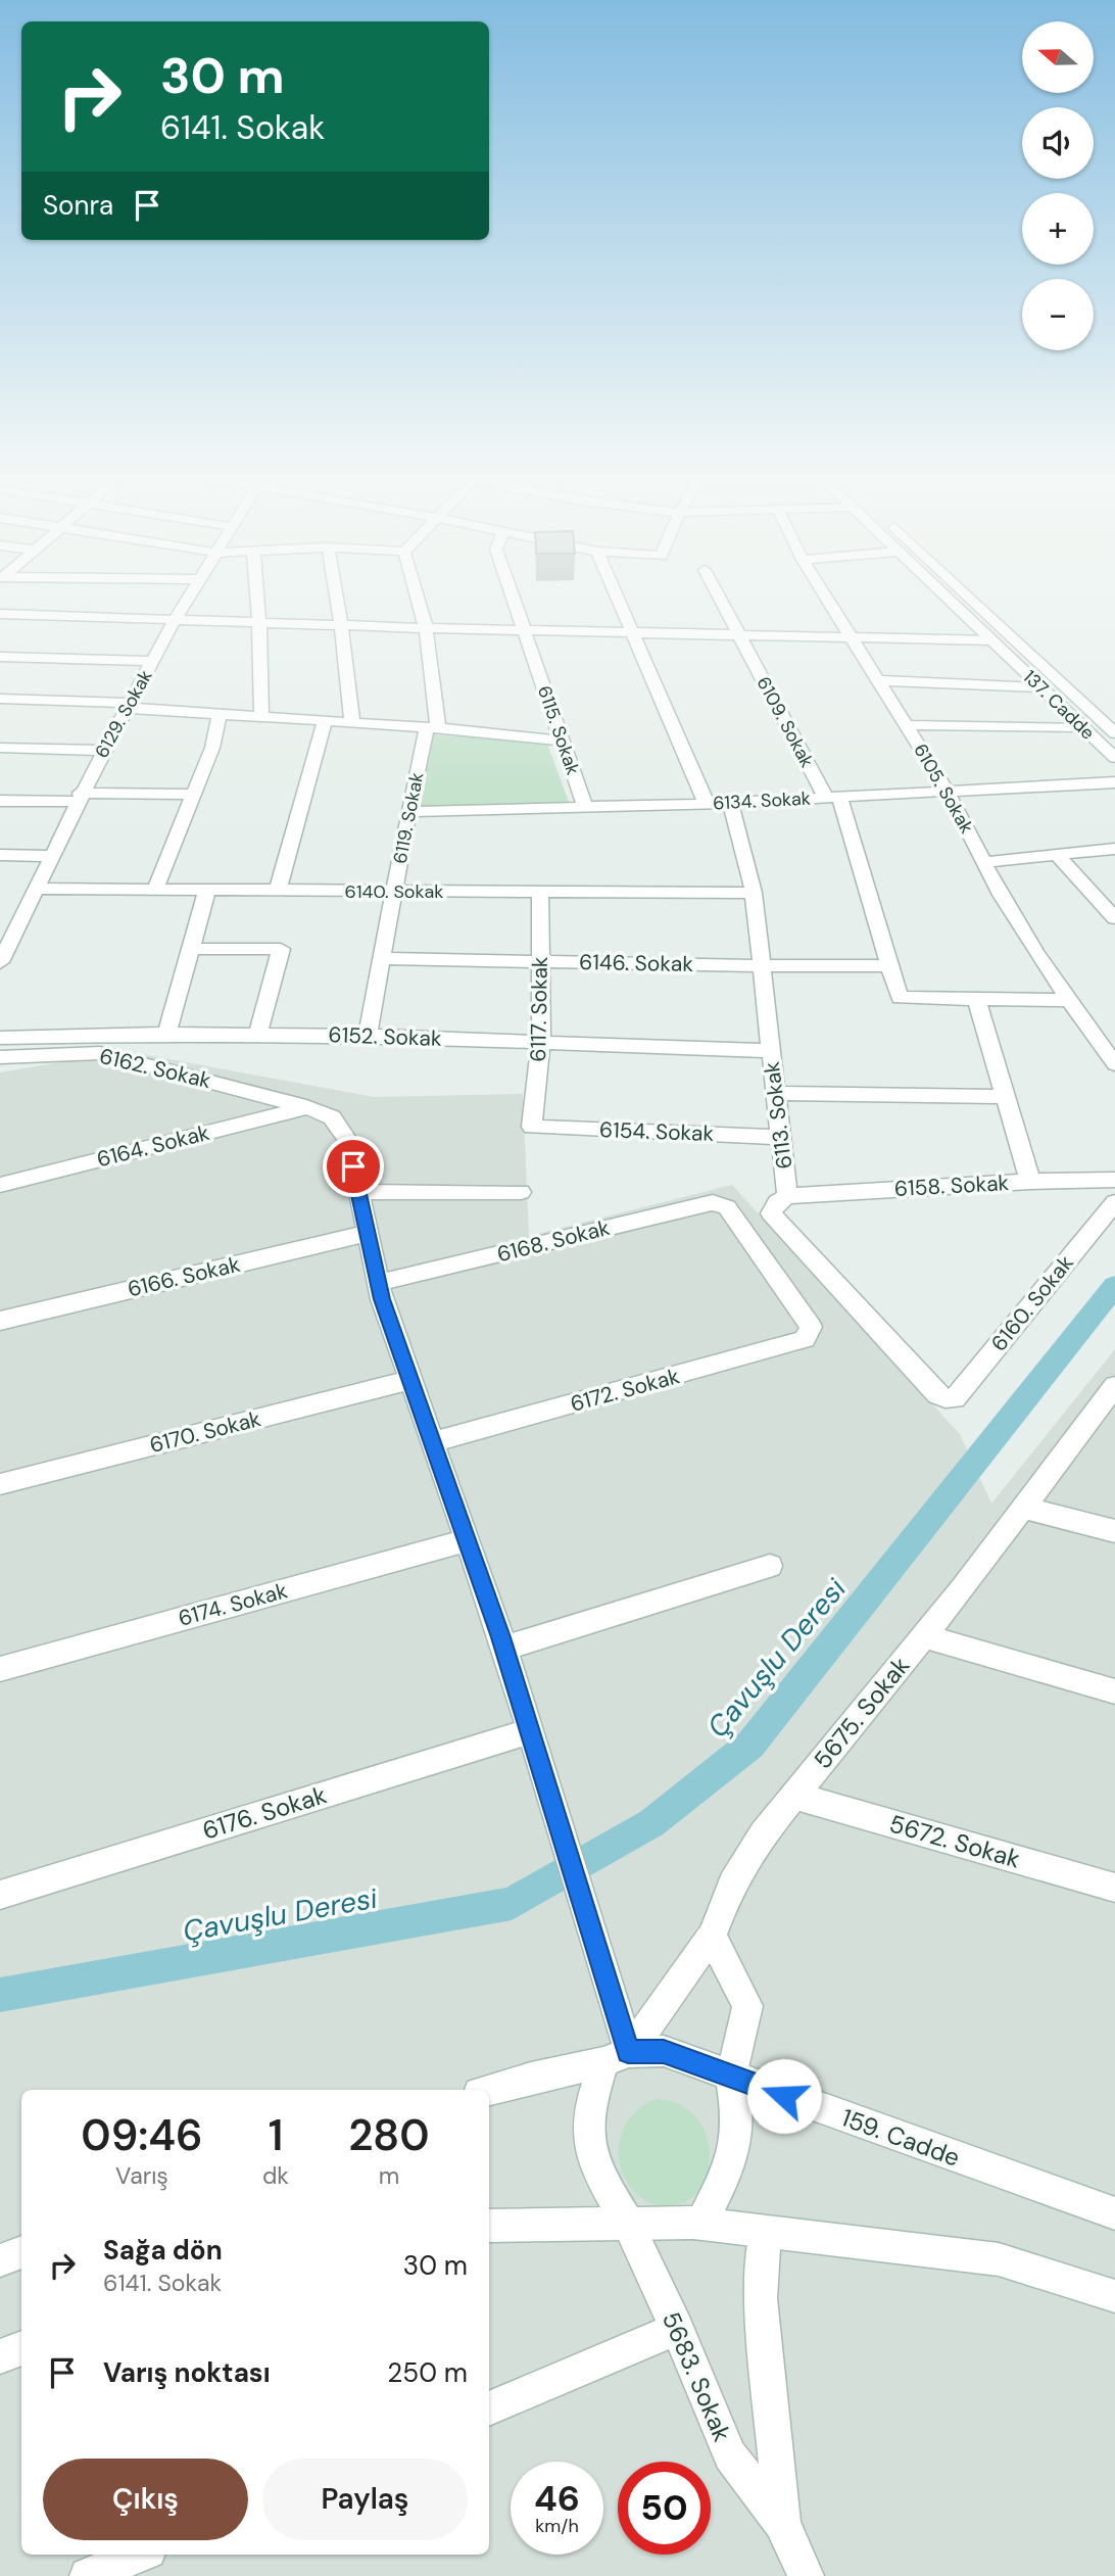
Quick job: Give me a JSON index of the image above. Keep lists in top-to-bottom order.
{
  "streets": {
    "street": [
      "137. Cadde",
      "6129. Sokak",
      "6109. Sokak",
      "6115. Sokak",
      "6105. Sokak",
      "6134. Sokak",
      "6119. Sokak",
      "6140. Sokak",
      "6146. Sokak",
      "6117. Sokak",
      "6152. Sokak",
      "6162. Sokak",
      "6113. Sokak",
      "6154. Sokak",
      "6164. Sokak",
      "6158. Sokak",
      "6168. Sokak",
      "6166. Sokak",
      "6160. Sokak",
      "6172. Sokak",
      "6170. Sokak",
      "6174. Sokak",
      "5675. Sokak",
      "6176. Sokak",
      "5672. Sokak",
      "159. Cadde",
      "5683. Sokak"
    ]
  },
  "crossings": [
    ["6129. Sokak", "6140. Sokak"],
    ["6109. Sokak", "6134. Sokak"],
    ["6109. Sokak", "6146. Sokak"],
    ["6115. Sokak", "6134. Sokak"],
    ["6105. Sokak", "6134. Sokak"],
    ["6134. Sokak", "6119. Sokak"],
    ["6134. Sokak", "6113. Sokak"],
    ["6119. Sokak", "6140. Sokak"],
    ["6119. Sokak", "6146. Sokak"],
    ["6119. Sokak", "6152. Sokak"],
    ["6140. Sokak", "6117. Sokak"],
    ["6140. Sokak", "6113. Sokak"],
    ["6146. Sokak", "6117. Sokak"],
    ["6146. Sokak", "6113. Sokak"],
    ["6117. Sokak", "6152. Sokak"],
    ["6117. Sokak", "6154. Sokak"],
    ["6152. Sokak", "6113. Sokak"],
    ["6162. Sokak", "6164. Sokak"],
    ["6162. Sokak", "6168. Sokak"],
    ["6162. Sokak", "6166. Sokak"],
    ["6162. Sokak", "6172. Sokak"],
    ["6162. Sokak", "6170. Sokak"],
    ["6162. Sokak", "6174. Sokak"],
    ["6162. Sokak", "5675. Sokak"],
    ["6162. Sokak", "6176. Sokak"],
    ["6162. Sokak", "159. Cadde"],
    ["6162. Sokak", "5683. Sokak"],
    ["6113. Sokak", "6154. Sokak"],
    ["6113. Sokak", "6158. Sokak"],
    ["6113. Sokak", "6160. Sokak"],
    ["6168. Sokak", "6172. Sokak"],
    ["5675. Sokak", "5672. Sokak"],
    ["5675. Sokak", "159. Cadde"],
    ["5675. Sokak", "5683. Sokak"],
    ["159. Cadde", "5683. Sokak"]
  ],
  "water": ["Çavuşlu Deresi"],
  "north": "left",
  "page": {
    "map_buttons": ["+", "−"],
    "turn": ["30 m", "6141. Sokak"],
    "then": "Sonra",
    "eta": [
      "09:46",
      "Varış",
      "1",
      "dk",
      "280",
      "m"
    ],
    "list": [
      {
        "name": "Sağa dön",
        "note": "6141. Sokak",
        "value": "30 m"
      },
      {
        "name": "Varış noktası",
        "value": "250 m"
      }
    ],
    "buttons": ["Çıkış", "Paylaş"],
    "speed": "46 km/h",
    "limit": "50"
  }
}
